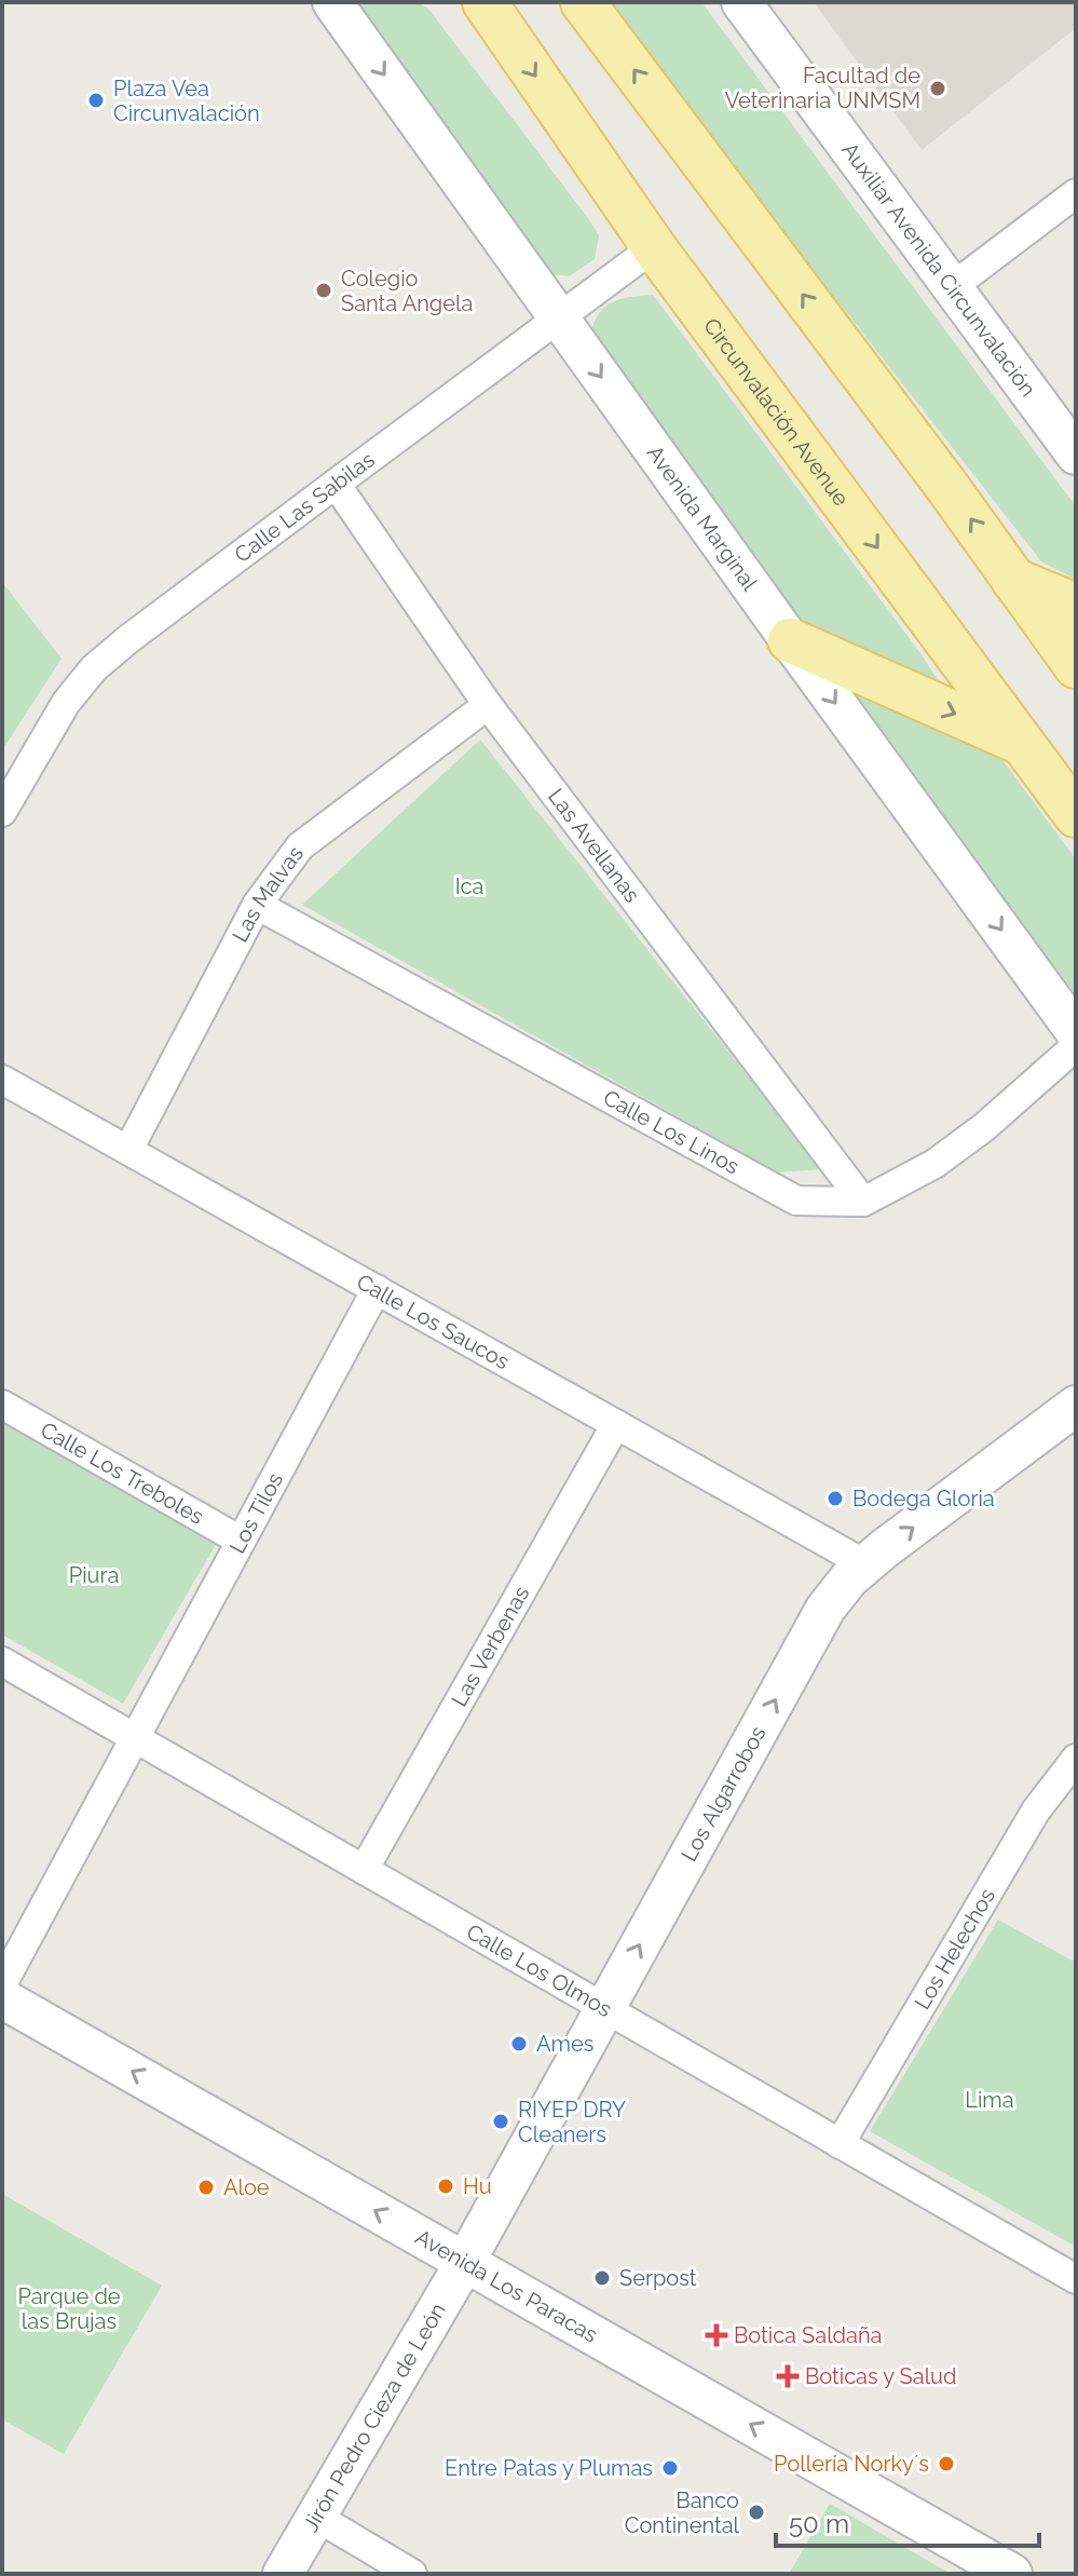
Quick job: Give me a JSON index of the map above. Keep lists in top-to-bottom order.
{
  "streets": {
    "main road": ["Circunvalación Avenue"],
    "street": [
      "Auxiliar Avenida Circunvalación",
      "Calle Las Sabilas",
      "Avenida Marginal",
      "Las Avellanas",
      "Las Malvas",
      "Calle Los Linos",
      "Calle Los Saucos",
      "Calle Los Treboles",
      "Los Tilos",
      "Las Verbenas",
      "Los Algarrobos",
      "Los Helechos",
      "Calle Los Olmos",
      "Avenida Los Paracas",
      "Jirón Pedro Cieza de León"
    ]
  },
  "crossings": [
    ["Circunvalación Avenue", "Calle Las Sabilas"],
    ["Calle Las Sabilas", "Avenida Marginal"],
    ["Calle Las Sabilas", "Las Avellanas"],
    ["Las Avellanas", "Las Malvas"],
    ["Las Avellanas", "Calle Los Linos"],
    ["Las Malvas", "Calle Los Linos"],
    ["Las Malvas", "Calle Los Saucos"],
    ["Calle Los Saucos", "Los Tilos"],
    ["Calle Los Saucos", "Las Verbenas"],
    ["Calle Los Saucos", "Los Algarrobos"],
    ["Calle Los Treboles", "Los Tilos"],
    ["Los Tilos", "Calle Los Olmos"],
    ["Las Verbenas", "Calle Los Olmos"],
    ["Los Algarrobos", "Calle Los Olmos"],
    ["Los Algarrobos", "Avenida Los Paracas"],
    ["Los Algarrobos", "Jirón Pedro Cieza de León"],
    ["Los Helechos", "Calle Los Olmos"],
    ["Avenida Los Paracas", "Jirón Pedro Cieza de León"]
  ],
  "one_way": ["Avenida Marginal", "Los Algarrobos", "Avenida Los Paracas"],
  "parks": [
    "Ica",
    "Piura",
    "Lima",
    "Parque de las Brujas"
  ],
  "places": {
    "other": [
      "Facultad de Veterinaria UNMSM",
      "Plaza Vea Circunvalación",
      "Colegio Santa Angela",
      "Bodega Gloria",
      "Ames",
      "RIYEP DRY Cleaners",
      "Hu",
      "Aloe",
      "Serpost",
      "Pollería Norky´s",
      "Entre Patas y Plumas",
      "Banco Continental"
    ],
    "health": ["Botica Saldaña", "Boticas y Salud"]
  },
  "scale_bar": "50 m"
}
